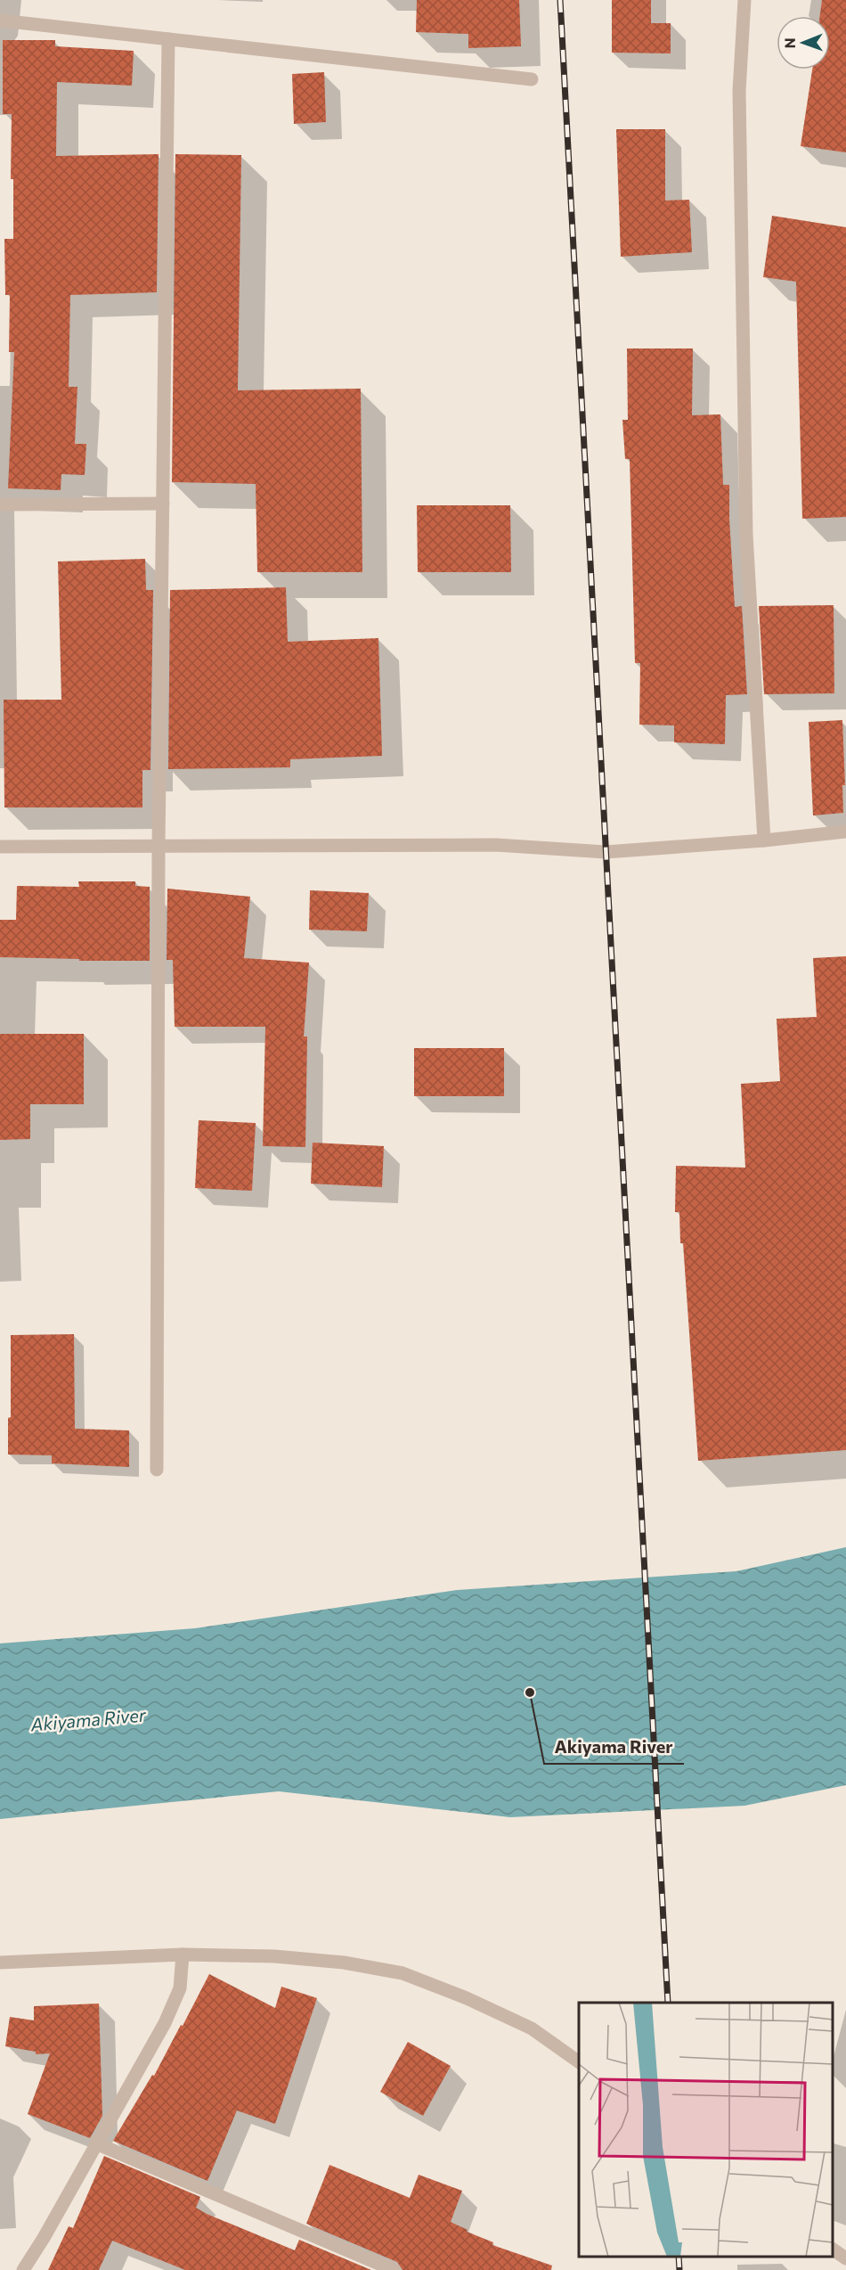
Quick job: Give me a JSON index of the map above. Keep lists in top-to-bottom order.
{
  "water": ["Akiyama River"],
  "places": ["Akiyama River"],
  "north": "left"
}
